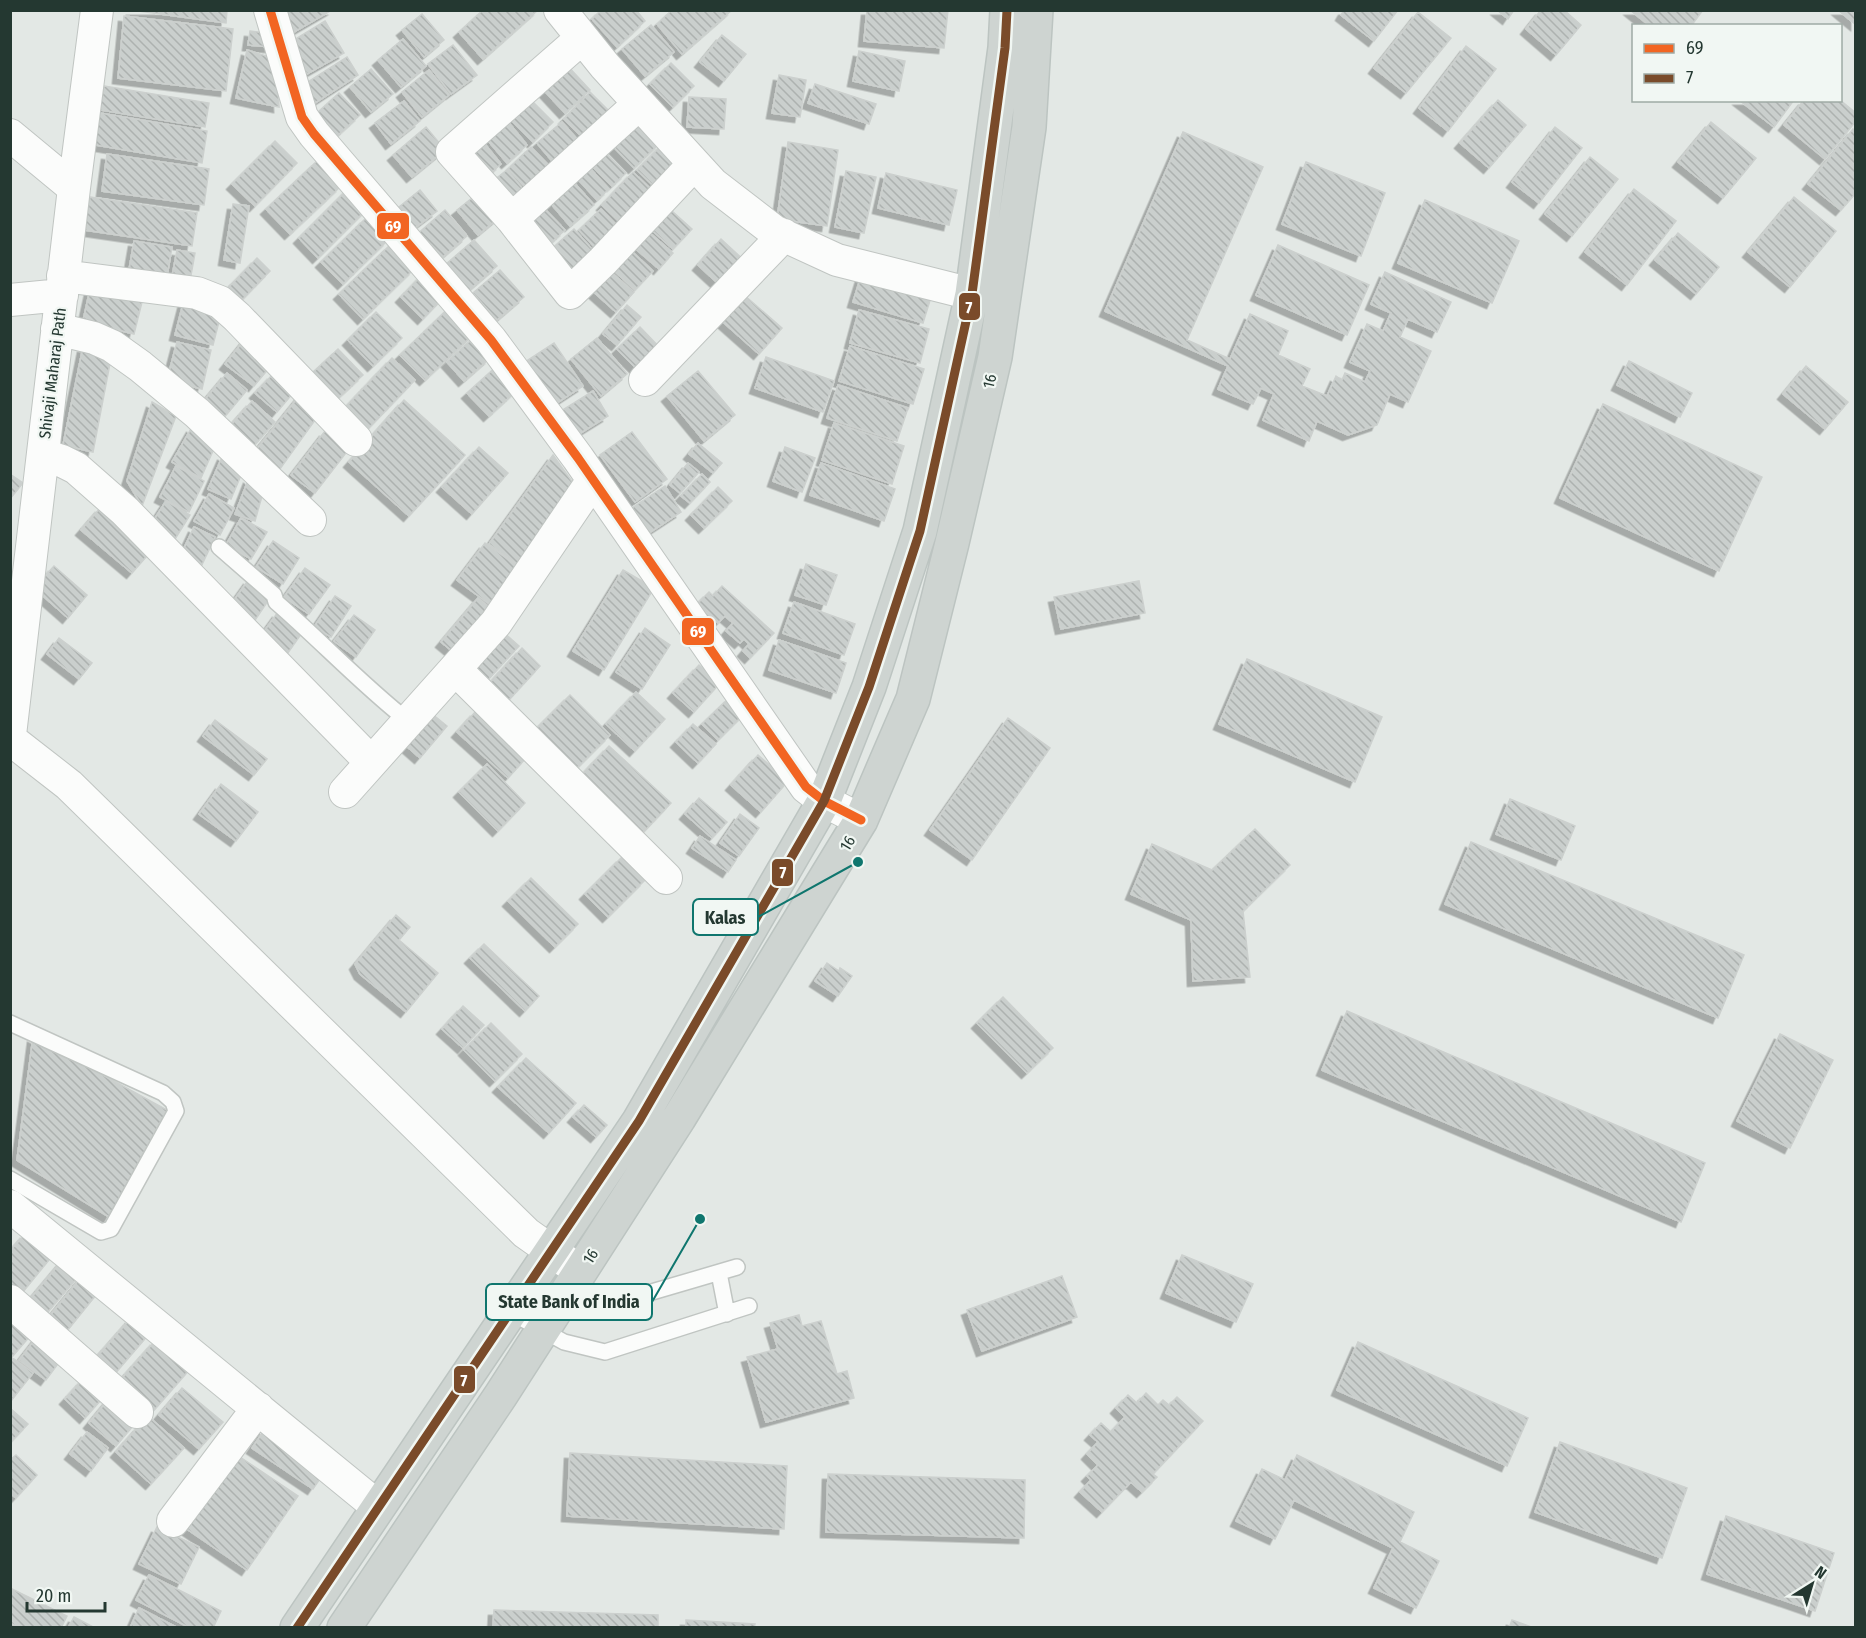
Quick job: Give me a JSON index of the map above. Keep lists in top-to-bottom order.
{
  "streets": {
    "main road": ["16"],
    "street": ["Shivaji Maharaj Path"]
  },
  "places": ["Kalas", "State Bank of India"],
  "lines": ["transit line 69", "transit line 7"],
  "legend": ["69", "7"],
  "scale_bar": "20 m",
  "north": "top right"
}
